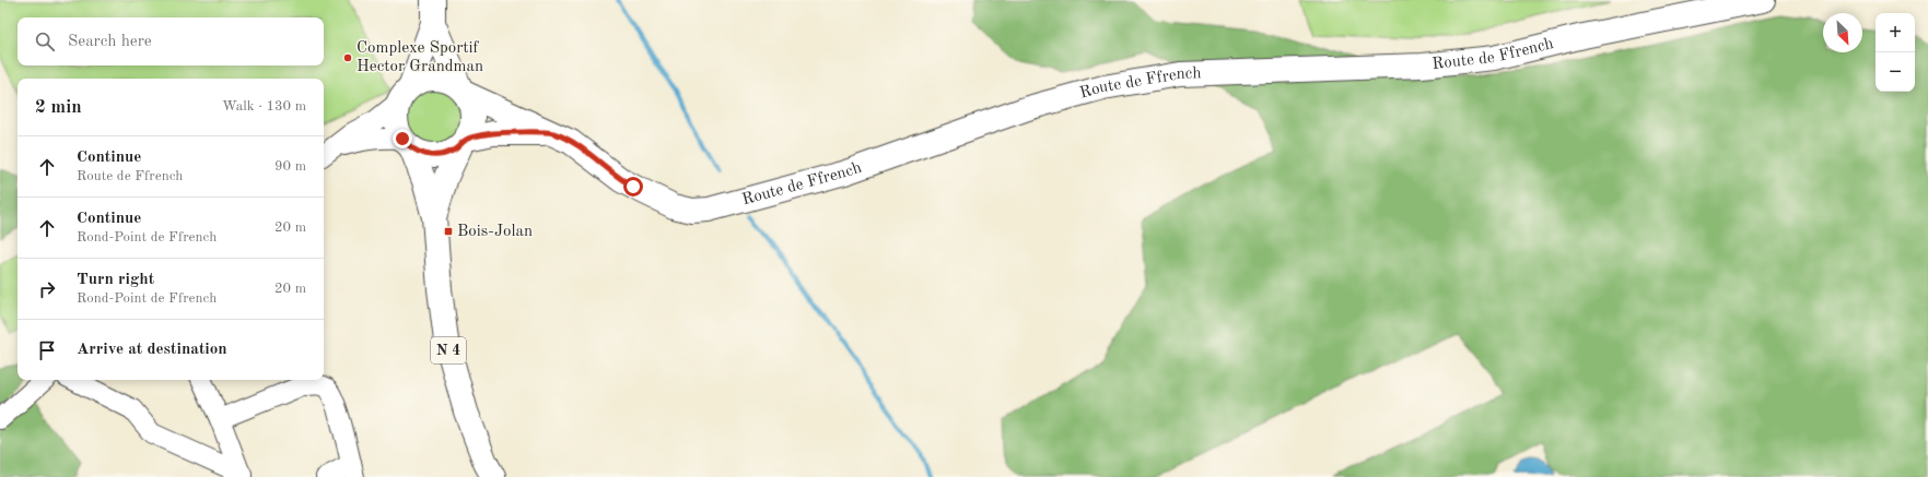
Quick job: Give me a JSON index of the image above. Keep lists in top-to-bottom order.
{
  "streets": {
    "main road": ["Route de Ffrench", "N 4"]
  },
  "crossings": [
    ["Route de Ffrench", "N 4"]
  ],
  "places": {
    "other": ["Complexe Sportif Hector Grandman"],
    "transit": ["Bois-Jolan"]
  },
  "north": "bottom right",
  "page": {
    "map_buttons": ["+", "−"],
    "search": "Search here",
    "heading": ["2 min", "Walk · 130 m"],
    "list": [
      ["Continue", "Route de Ffrench", "90 m"],
      ["Continue", "Rond-Point de Ffrench", "20 m"],
      ["Turn right", "Rond-Point de Ffrench", "20 m"],
      "Arrive at destination"
    ]
  }
}
